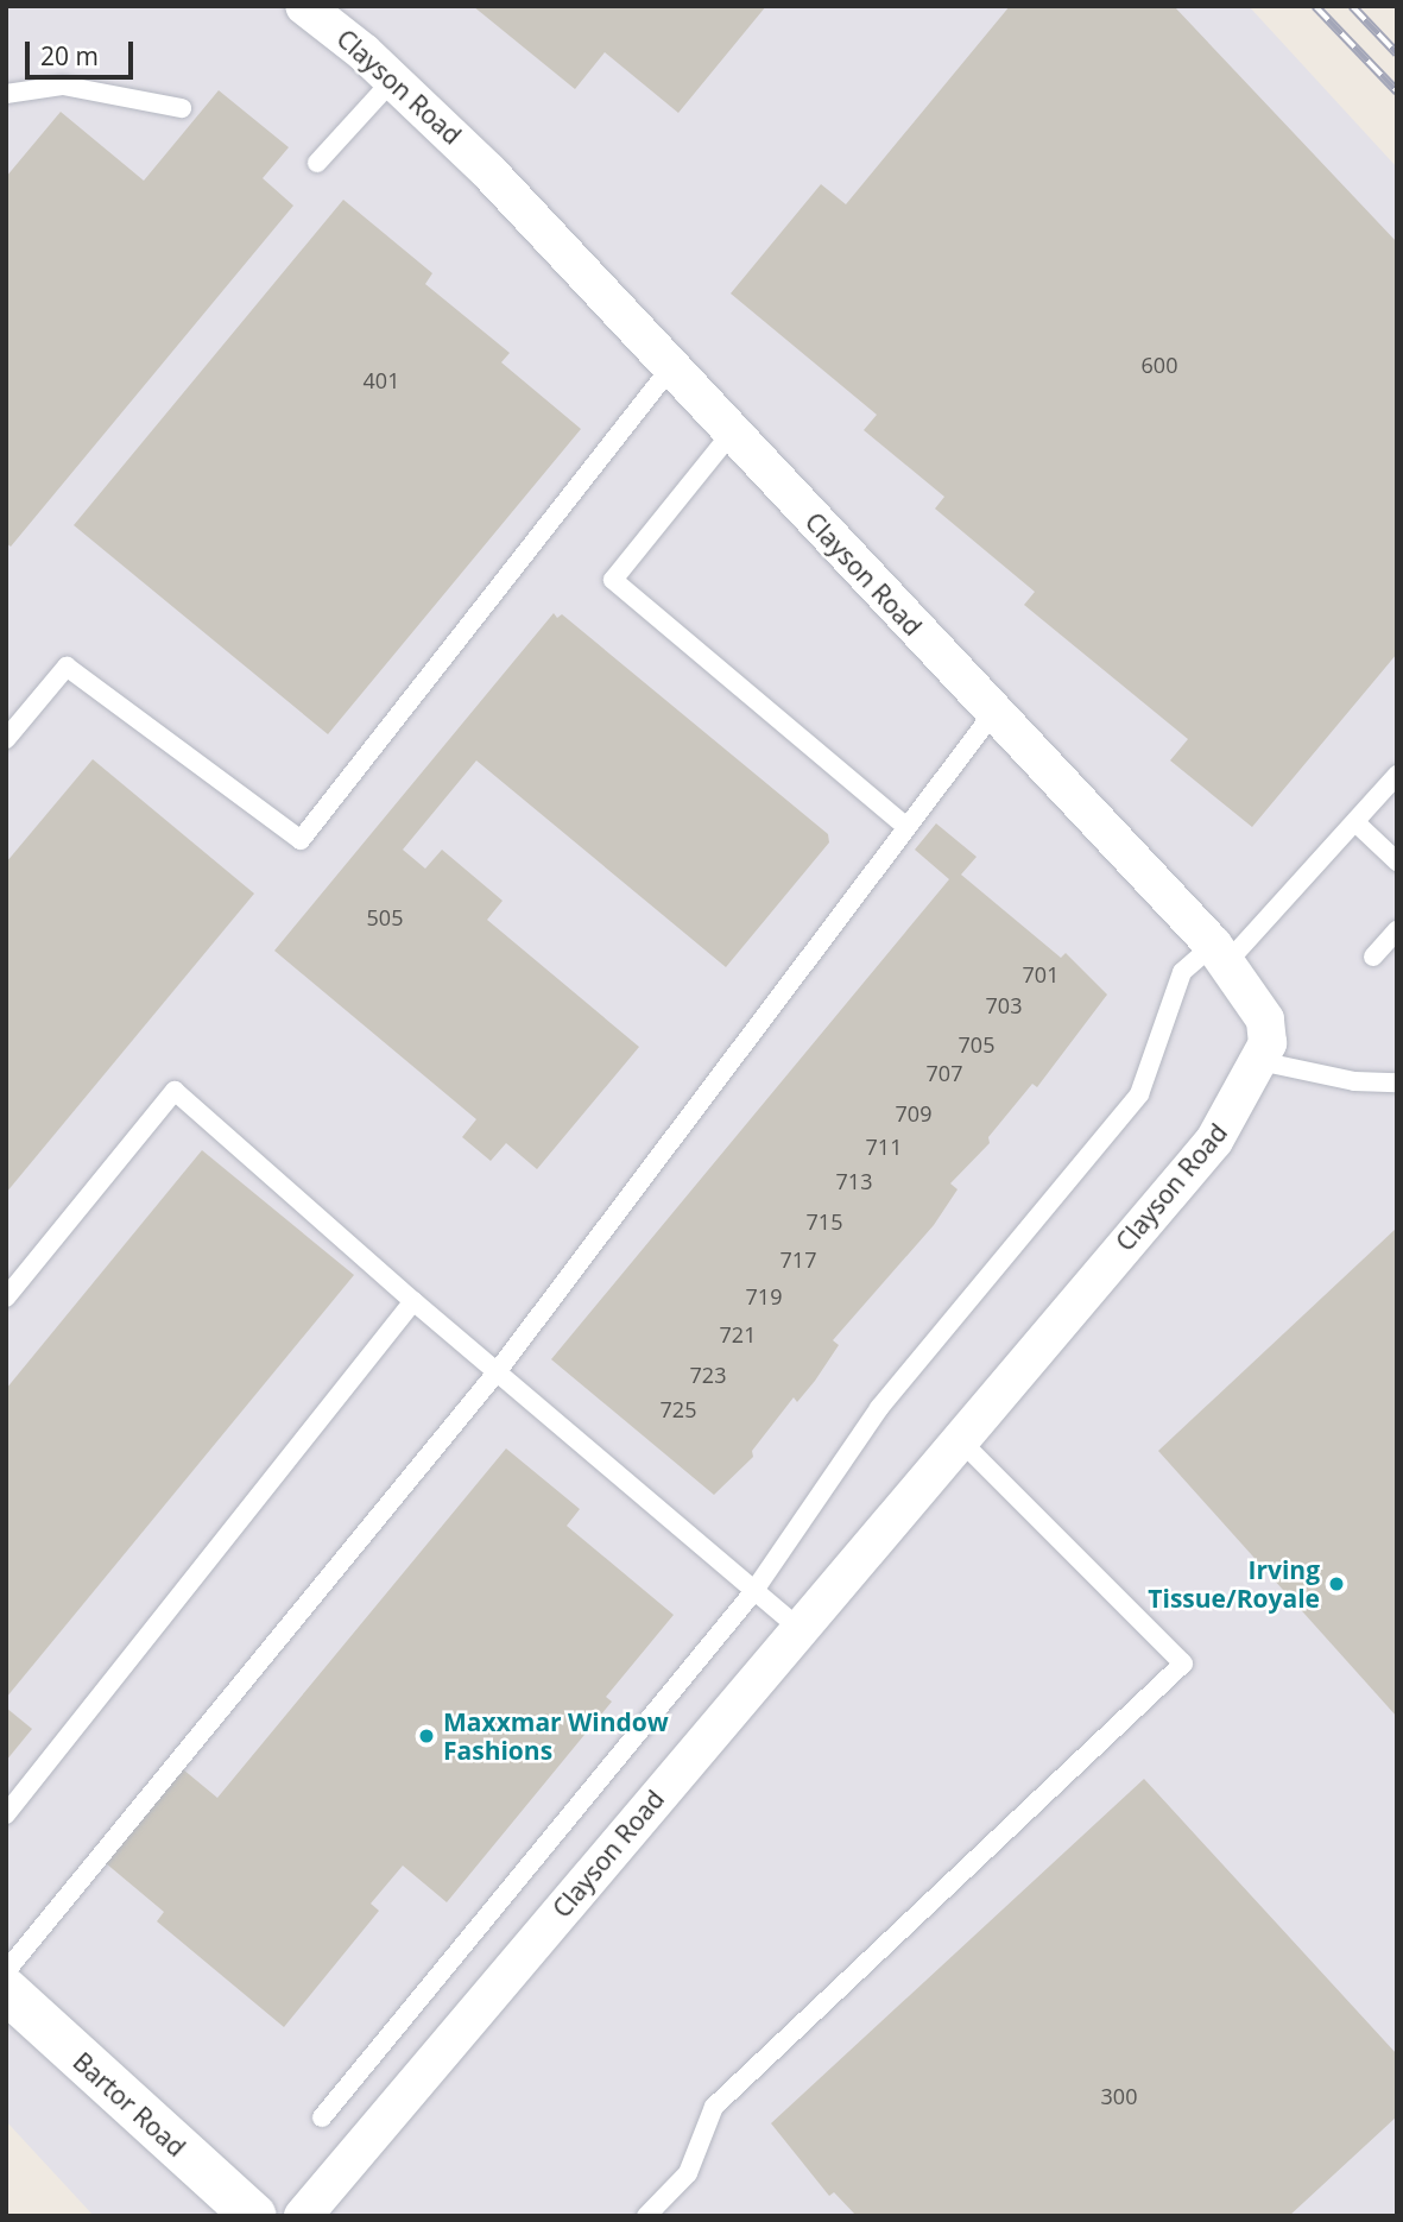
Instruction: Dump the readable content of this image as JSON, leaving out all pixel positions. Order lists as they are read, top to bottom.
{
  "streets": {
    "street": ["Clayson Road", "Bartor Road"]
  },
  "places": ["Irving Tissue/Royale", "Maxxmar Window Fashions"],
  "house_numbers": [
    "600",
    "401",
    "505",
    "701",
    "703",
    "705",
    "707",
    "709",
    "711",
    "713",
    "715",
    "717",
    "719",
    "721",
    "723",
    "725",
    "300"
  ],
  "scale_bar": "20 m"
}
